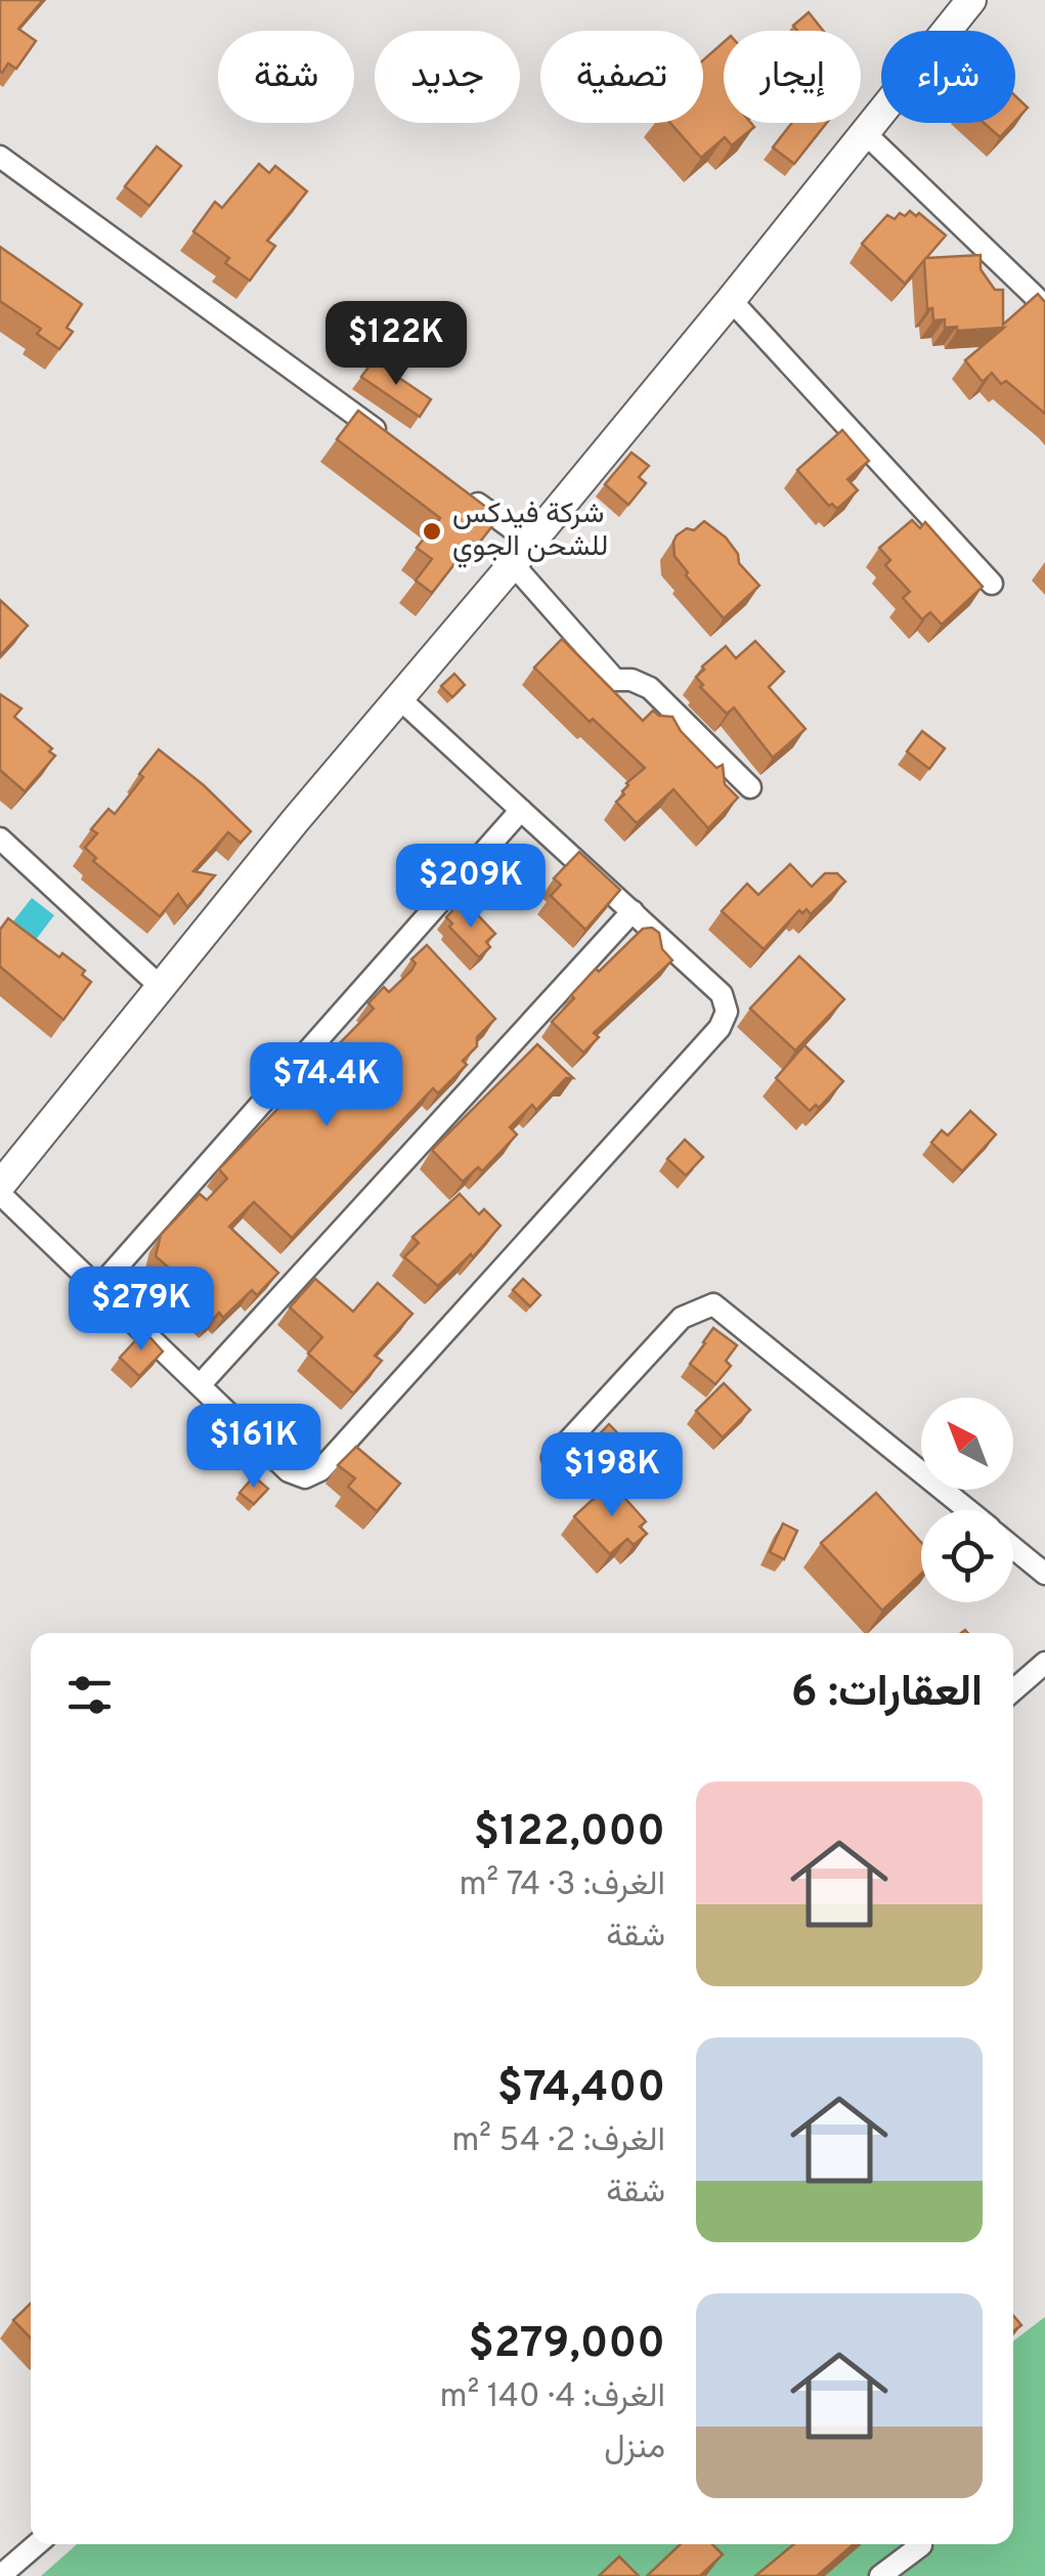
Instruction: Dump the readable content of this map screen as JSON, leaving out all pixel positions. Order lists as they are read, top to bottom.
{
  "places": ["شركة فيدكس للشحن الجوي"],
  "north": "top left",
  "page": {
    "chip": [
      "شراء",
      "إيجار",
      "تصفية",
      "جديد",
      "شقة"
    ],
    "price": [
      "$122K",
      "$209K",
      "$74.4K",
      "$279K",
      "$161K",
      "$198K"
    ],
    "heading": "العقارات: 6",
    "list": [
      {
        "name": "$122,000",
        "note": "الغرف: 3 · 74 m² · شقة"
      },
      {
        "name": "$74,400",
        "note": "الغرف: 2 · 54 m² · شقة"
      },
      {
        "name": "$279,000",
        "note": "الغرف: 4 · 140 m² · منزل"
      }
    ]
  }
}
